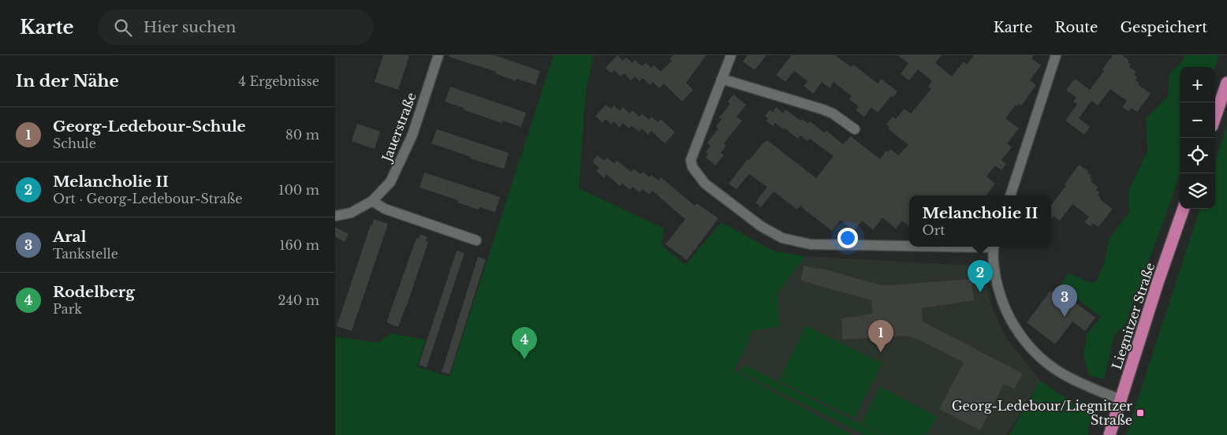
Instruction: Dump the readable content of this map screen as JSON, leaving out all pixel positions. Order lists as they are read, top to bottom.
{
  "streets": {
    "main road": ["Liegnitzer Straße"],
    "street": ["Jauerstraße"]
  },
  "places": {
    "transit": ["Georg-Ledebour/Liegnitzer Straße"]
  },
  "page": {
    "header": "Karte",
    "search": "Hier suchen",
    "nav": ["Karte", "Route", "Gespeichert"],
    "heading": ["In der Nähe", "4 Ergebnisse"],
    "map_buttons": ["+", "−"],
    "list": [
      {
        "mark": "1",
        "name": "Georg-Ledebour-Schule",
        "note": "Schule",
        "value": "80 m"
      },
      {
        "mark": "2",
        "name": "Melancholie II",
        "note": "Ort · Georg-Ledebour-Straße",
        "value": "100 m"
      },
      {
        "mark": "3",
        "name": "Aral",
        "note": "Tankstelle",
        "value": "160 m"
      },
      {
        "mark": "4",
        "name": "Rodelberg",
        "note": "Park",
        "value": "240 m"
      }
    ],
    "popup": ["Melancholie II", "Ort"],
    "pins": [
      "2",
      "3",
      "1",
      "4"
    ]
  }
}
